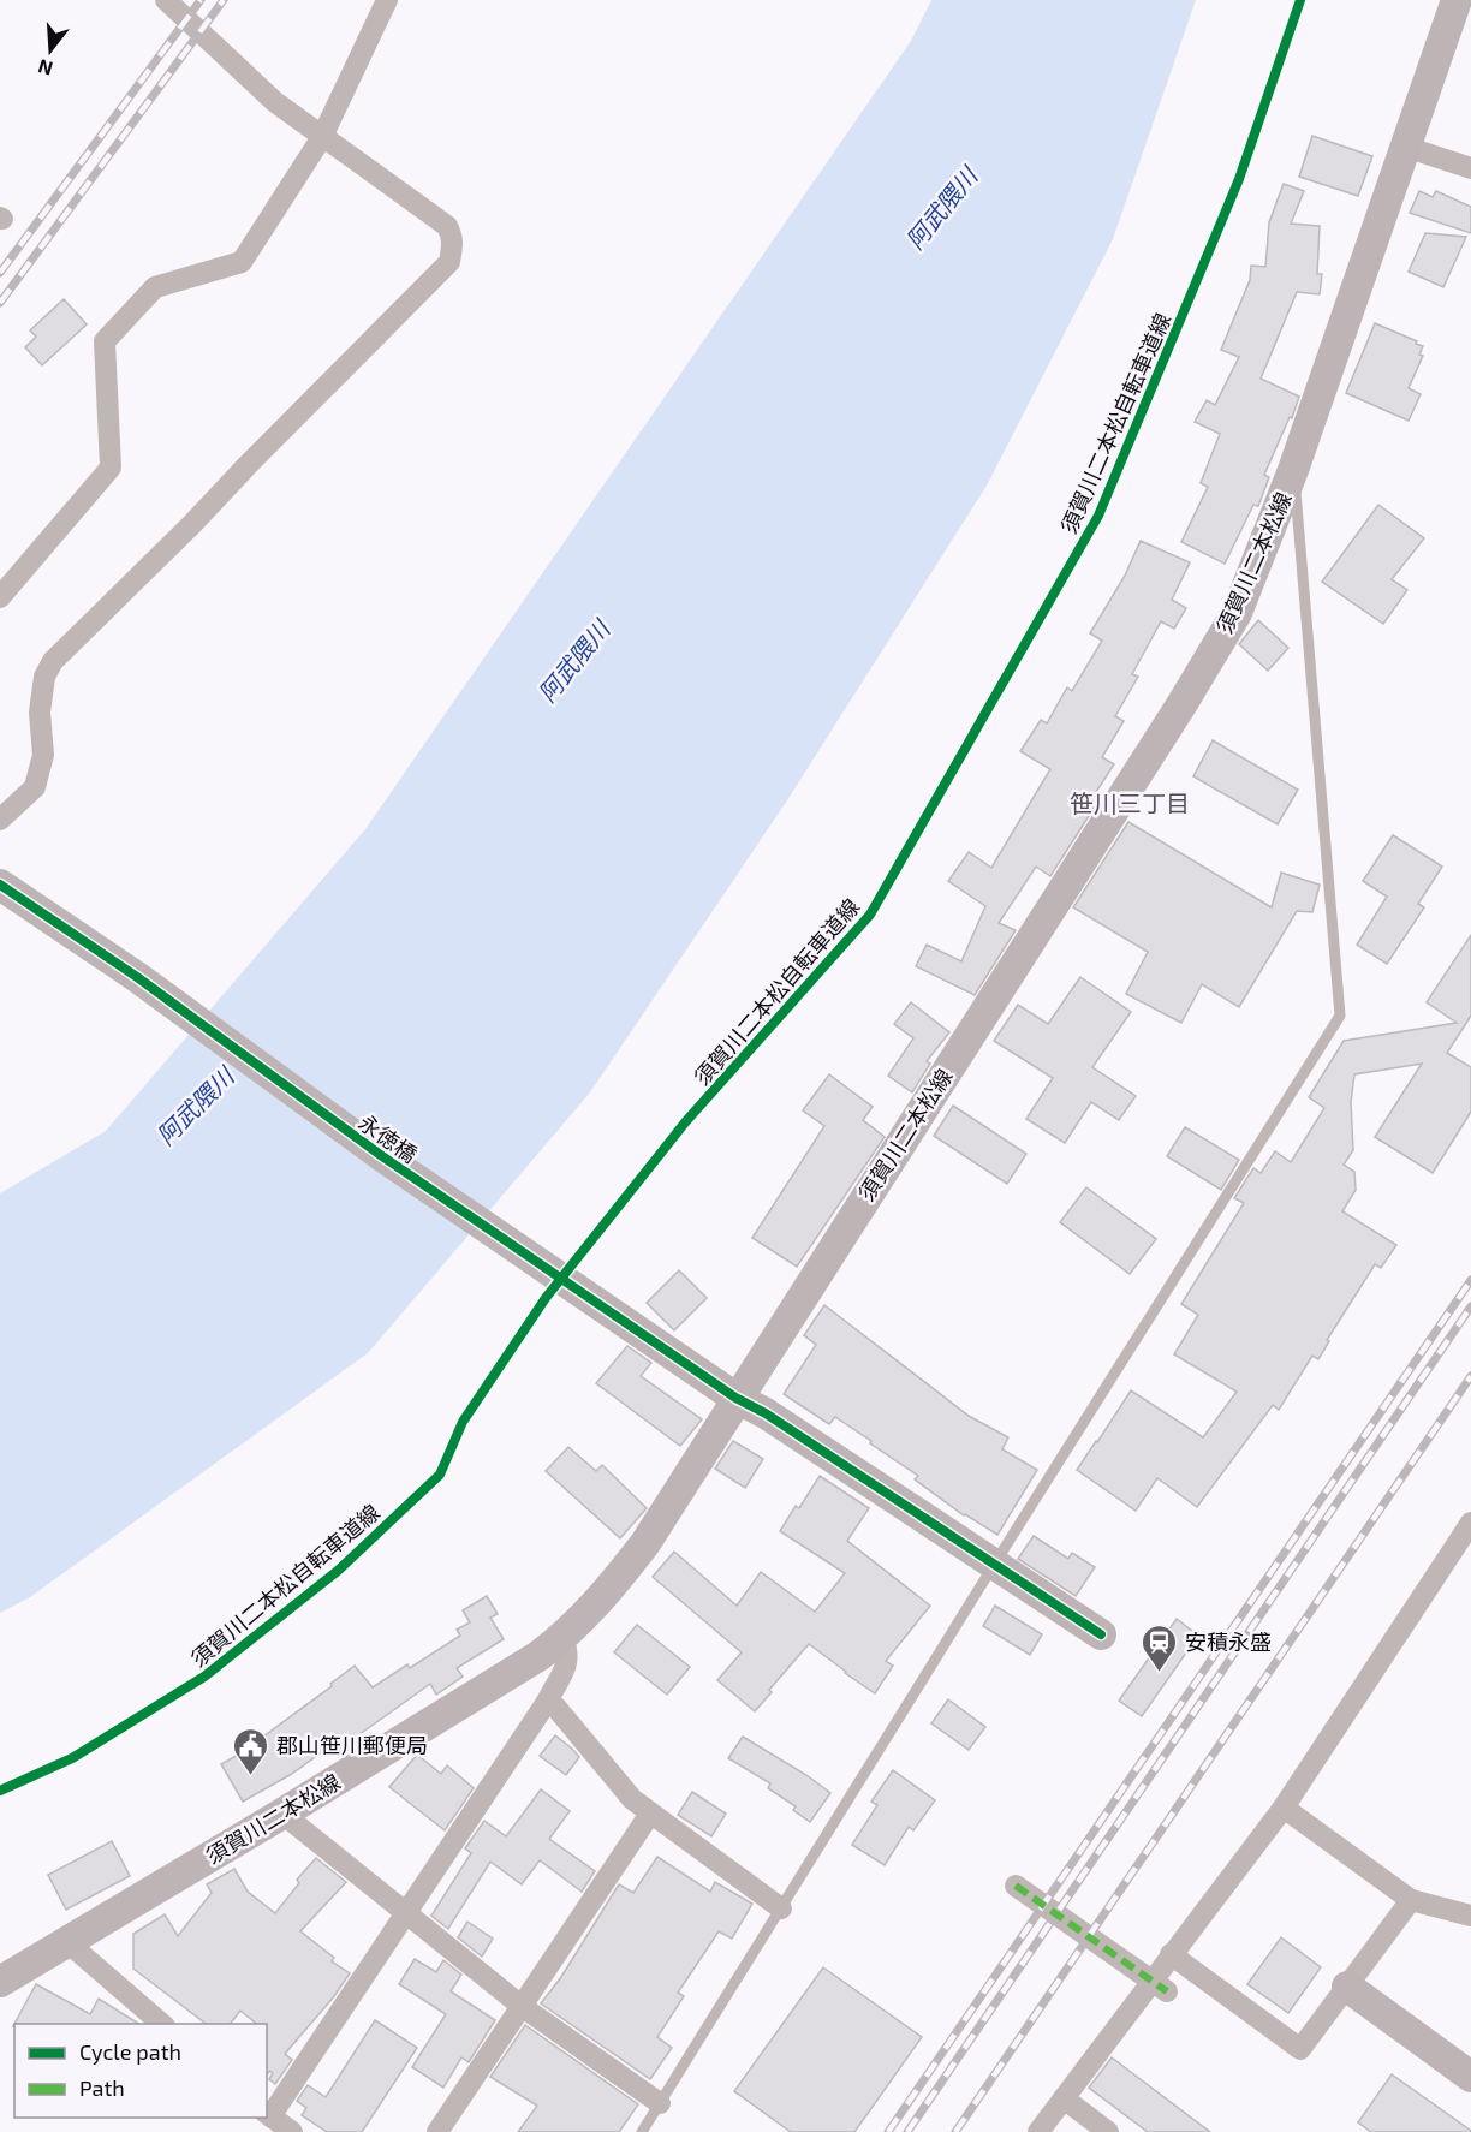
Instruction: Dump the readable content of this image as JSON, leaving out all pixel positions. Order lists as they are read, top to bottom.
{
  "streets": {
    "main road": ["須賀川二本松線", "永徳橋"],
    "cycle path": ["須賀川二本松自転車道線"]
  },
  "crossings": [
    ["須賀川二本松線", "永徳橋"]
  ],
  "districts": ["笹川三丁目"],
  "water": ["阿武隈川"],
  "places": {
    "station": ["安積永盛"],
    "public building": ["郡山笹川郵便局"]
  },
  "legend": ["Cycle path", "Path"],
  "north": "bottom"
}
